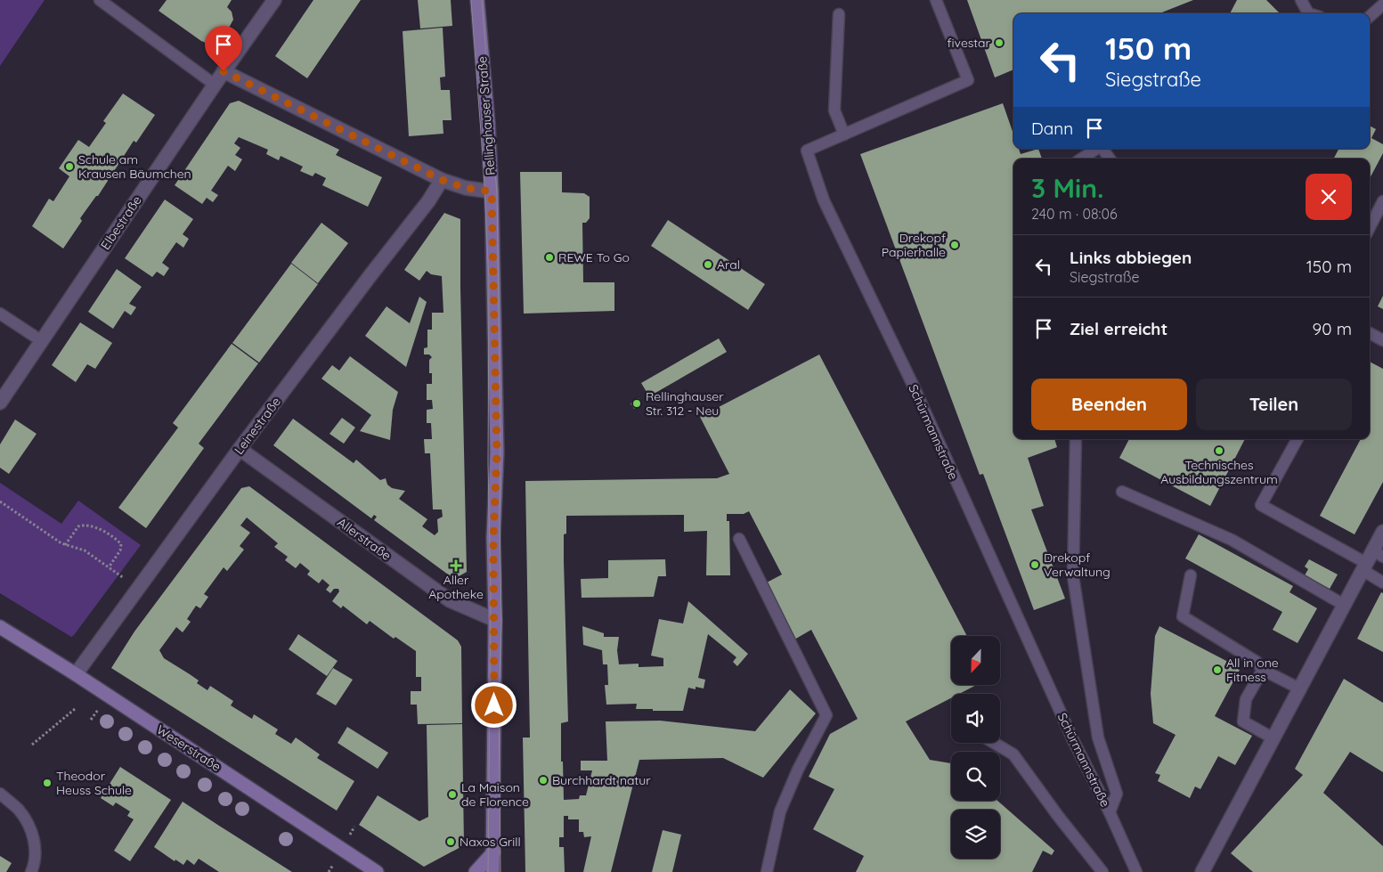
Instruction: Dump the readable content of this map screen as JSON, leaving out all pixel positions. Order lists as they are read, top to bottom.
{
  "streets": {
    "main road": ["Rellinghauser Straße", "Weserstraße"],
    "street": ["Elbestraße", "Leinestraße", "Allerstraße"],
    "lane": ["Schürmannstraße"]
  },
  "crossings": [
    ["Rellinghauser Straße", "Allerstraße"],
    ["Leinestraße", "Allerstraße"],
    ["Leinestraße", "Weserstraße"]
  ],
  "places": {
    "other": [
      "fivestar",
      "Schule am Krausen Bäumchen",
      "Drekopf Papierhalle",
      "REWE To Go",
      "Aral",
      "Rellinghauser Str. 312 - Neu",
      "Technisches Ausbildungszentrum",
      "Drekopf Verwaltung",
      "All in one Fitness",
      "Burchhardt natur",
      "Theodor Heuss Schule",
      "La Maison de Florence",
      "Naxos Grill"
    ],
    "health": ["Aller Apotheke"]
  },
  "north": "bottom",
  "page": {
    "turn": ["150 m", "Siegstraße"],
    "then": "Dann",
    "heading": ["3 Min.", "240 m · 08:06"],
    "list": [
      {
        "name": "Links abbiegen",
        "note": "Siegstraße",
        "value": "150 m"
      },
      {
        "name": "Ziel erreicht",
        "value": "90 m"
      }
    ],
    "buttons": ["Beenden", "Teilen"]
  }
}
